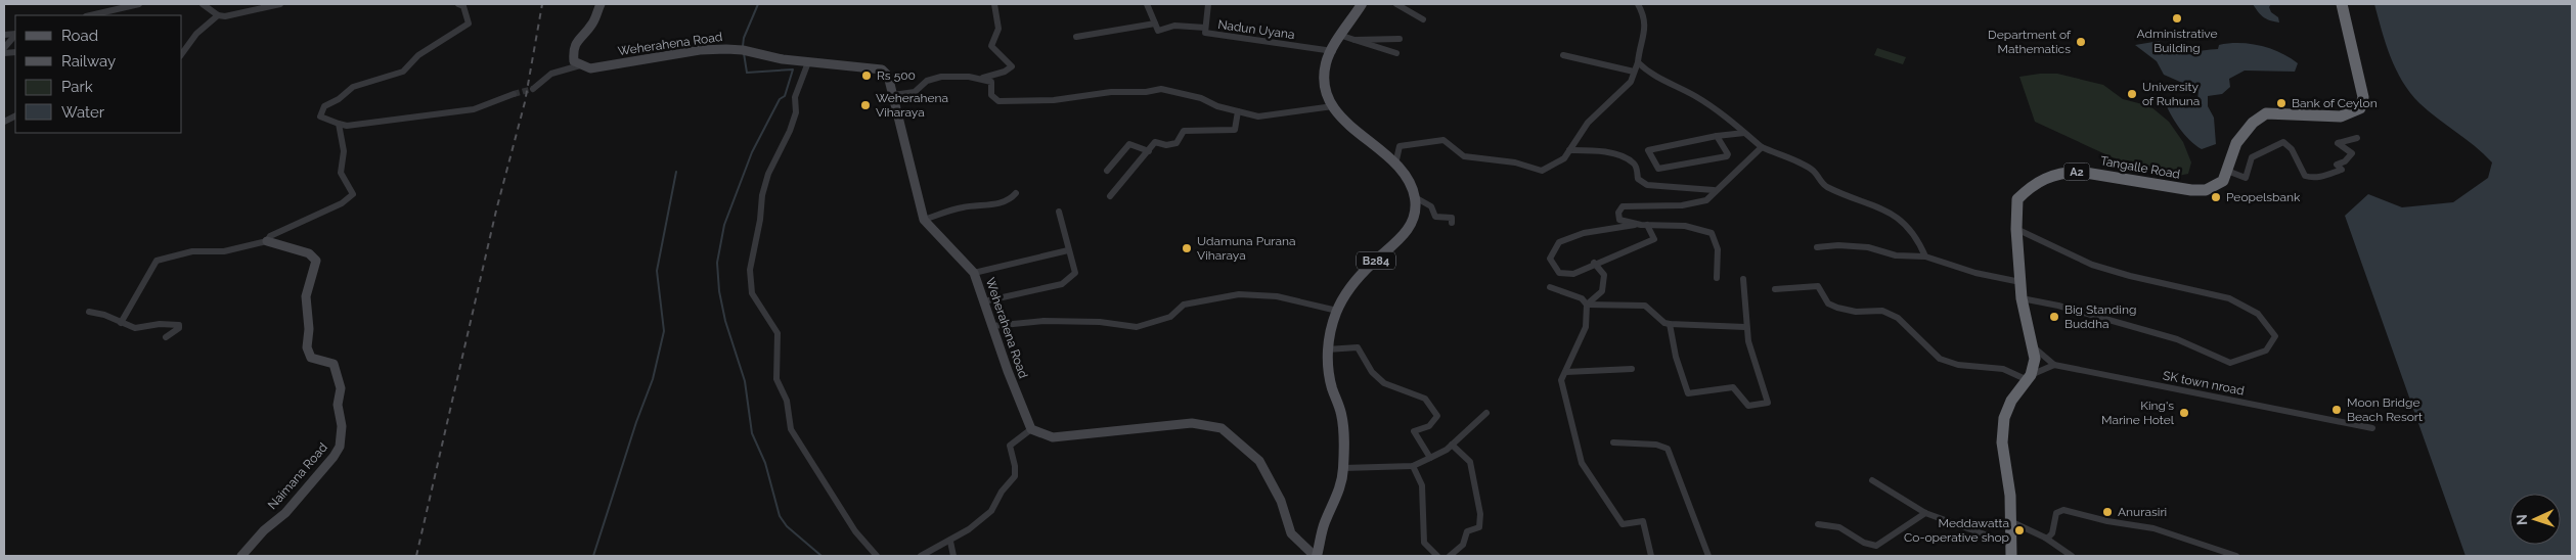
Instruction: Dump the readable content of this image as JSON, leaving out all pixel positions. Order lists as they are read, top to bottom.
{
  "streets": {
    "highway": ["Tangalle Road", "A2"],
    "main road": ["Weherahena Road", "B284", "Naimana Road"],
    "street": ["Nadun Uyana", "SK town nroad"]
  },
  "places": [
    "Administrative Building",
    "Department of Mathematics",
    "Rs 500",
    "University of Ruhuna",
    "Bank of Ceylon",
    "Weherahena Viharaya",
    "Peopelsbank",
    "Udamuna Purana Viharaya",
    "Big Standing Buddha",
    "Moon Bridge Beach Resort",
    "King's Marine Hotel",
    "Anurasiri",
    "Meddawatta Co-operative shop"
  ],
  "legend": [
    "Road",
    "Railway",
    "Park",
    "Water"
  ],
  "north": "left"
}
